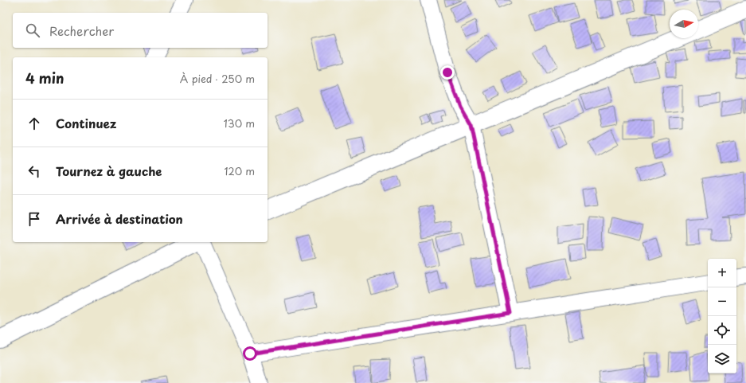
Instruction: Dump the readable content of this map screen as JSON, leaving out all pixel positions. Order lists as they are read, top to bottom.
{
  "north": "right",
  "page": {
    "search": "Rechercher",
    "heading": ["4 min", "À pied · 250 m"],
    "list": [
      ["Continuez", "130 m"],
      ["Tournez à gauche", "120 m"],
      "Arrivée à destination"
    ],
    "map_buttons": ["+", "−"]
  }
}
